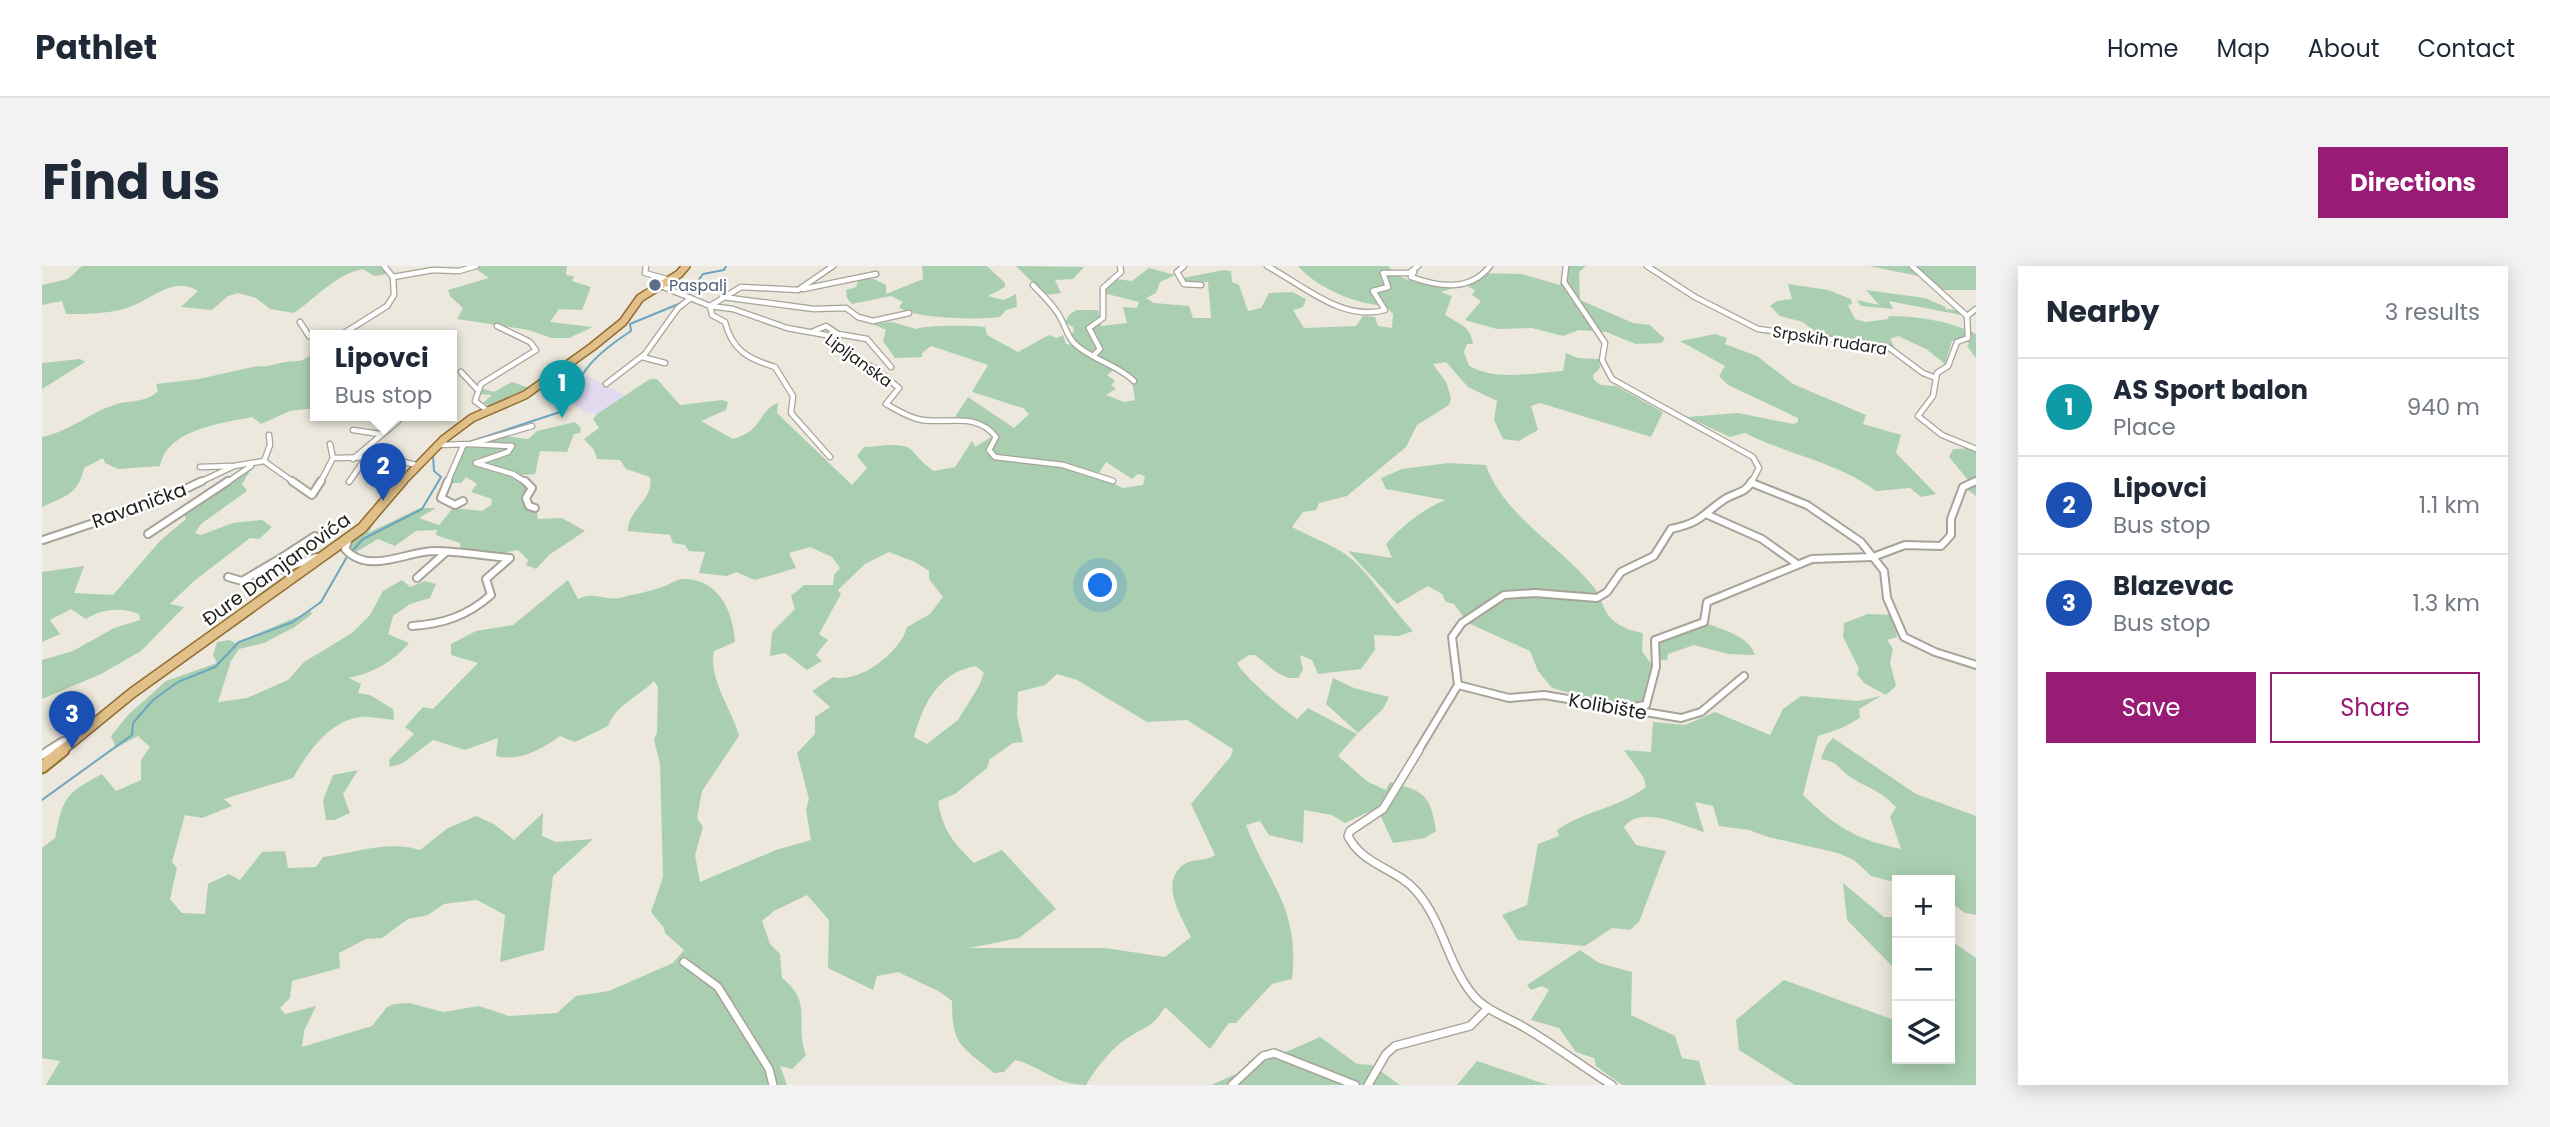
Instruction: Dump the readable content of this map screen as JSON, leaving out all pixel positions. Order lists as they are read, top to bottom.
{
  "streets": {
    "main road": ["Đure Damjanovića"],
    "street": [
      "Srpskih rudara",
      "Lipljanska",
      "Ravanička",
      "Kolibište"
    ]
  },
  "crossings": [
    ["Lipljanska", "Đure Damjanovića"]
  ],
  "places": ["Paspalj"],
  "page": {
    "header": "Pathlet",
    "nav": [
      "Home",
      "Map",
      "About",
      "Contact"
    ],
    "title": "Find us",
    "buttons": [
      "Directions",
      ["Save", "Share"]
    ],
    "heading": ["Nearby", "3 results"],
    "popup": ["Lipovci", "Bus stop"],
    "list": [
      {
        "mark": "1",
        "name": "AS Sport balon",
        "note": "Place",
        "value": "940 m"
      },
      {
        "mark": "2",
        "name": "Lipovci",
        "note": "Bus stop",
        "value": "1.1 km"
      },
      {
        "mark": "3",
        "name": "Blazevac",
        "note": "Bus stop",
        "value": "1.3 km"
      }
    ],
    "pins": ["1", "2", "3"],
    "map_buttons": ["+", "−"]
  }
}
